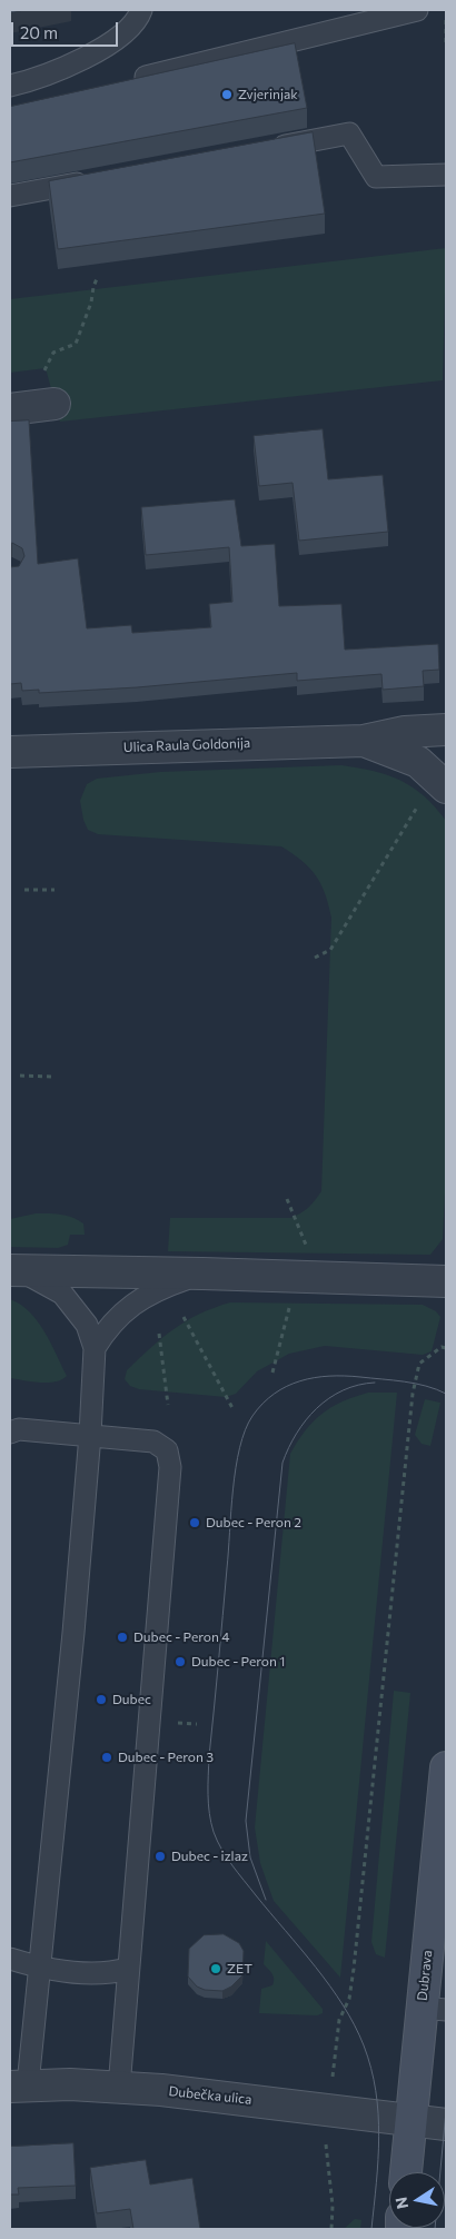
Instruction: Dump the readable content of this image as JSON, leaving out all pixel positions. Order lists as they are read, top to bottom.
{
  "streets": {
    "main road": ["Dubrava"],
    "street": ["Ulica Raula Goldonija", "Dubečka ulica"]
  },
  "crossings": [
    ["Dubrava", "Dubečka ulica"]
  ],
  "places": [
    "Zvjerinjak",
    "Dubec - Peron 2",
    "Dubec - Peron 4",
    "Dubec - Peron 1",
    "Dubec",
    "Dubec - Peron 3",
    "Dubec - izlaz",
    "ZET"
  ],
  "scale_bar": "20 m",
  "north": "left"
}
